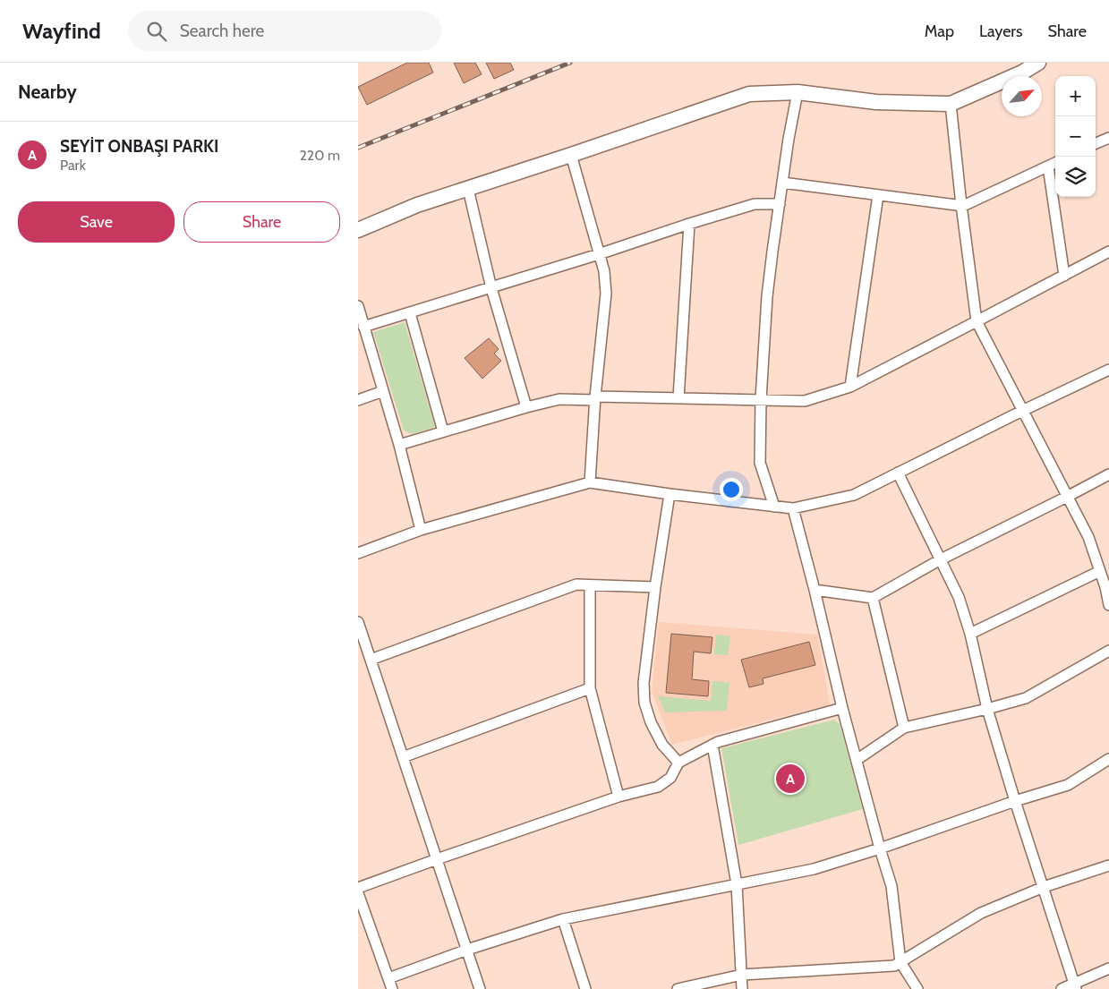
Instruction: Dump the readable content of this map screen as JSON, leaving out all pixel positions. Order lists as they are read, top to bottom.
{
  "north": "top right",
  "page": {
    "header": "Wayfind",
    "search": "Search here",
    "nav": ["Map", "Layers", "Share"],
    "heading": "Nearby",
    "map_buttons": ["+", "−"],
    "list": [
      {
        "mark": "A",
        "name": "SEYİT ONBAŞI PARKI",
        "note": "Park",
        "value": "220 m"
      }
    ],
    "buttons": ["Save", "Share"],
    "pins": "A"
  }
}
